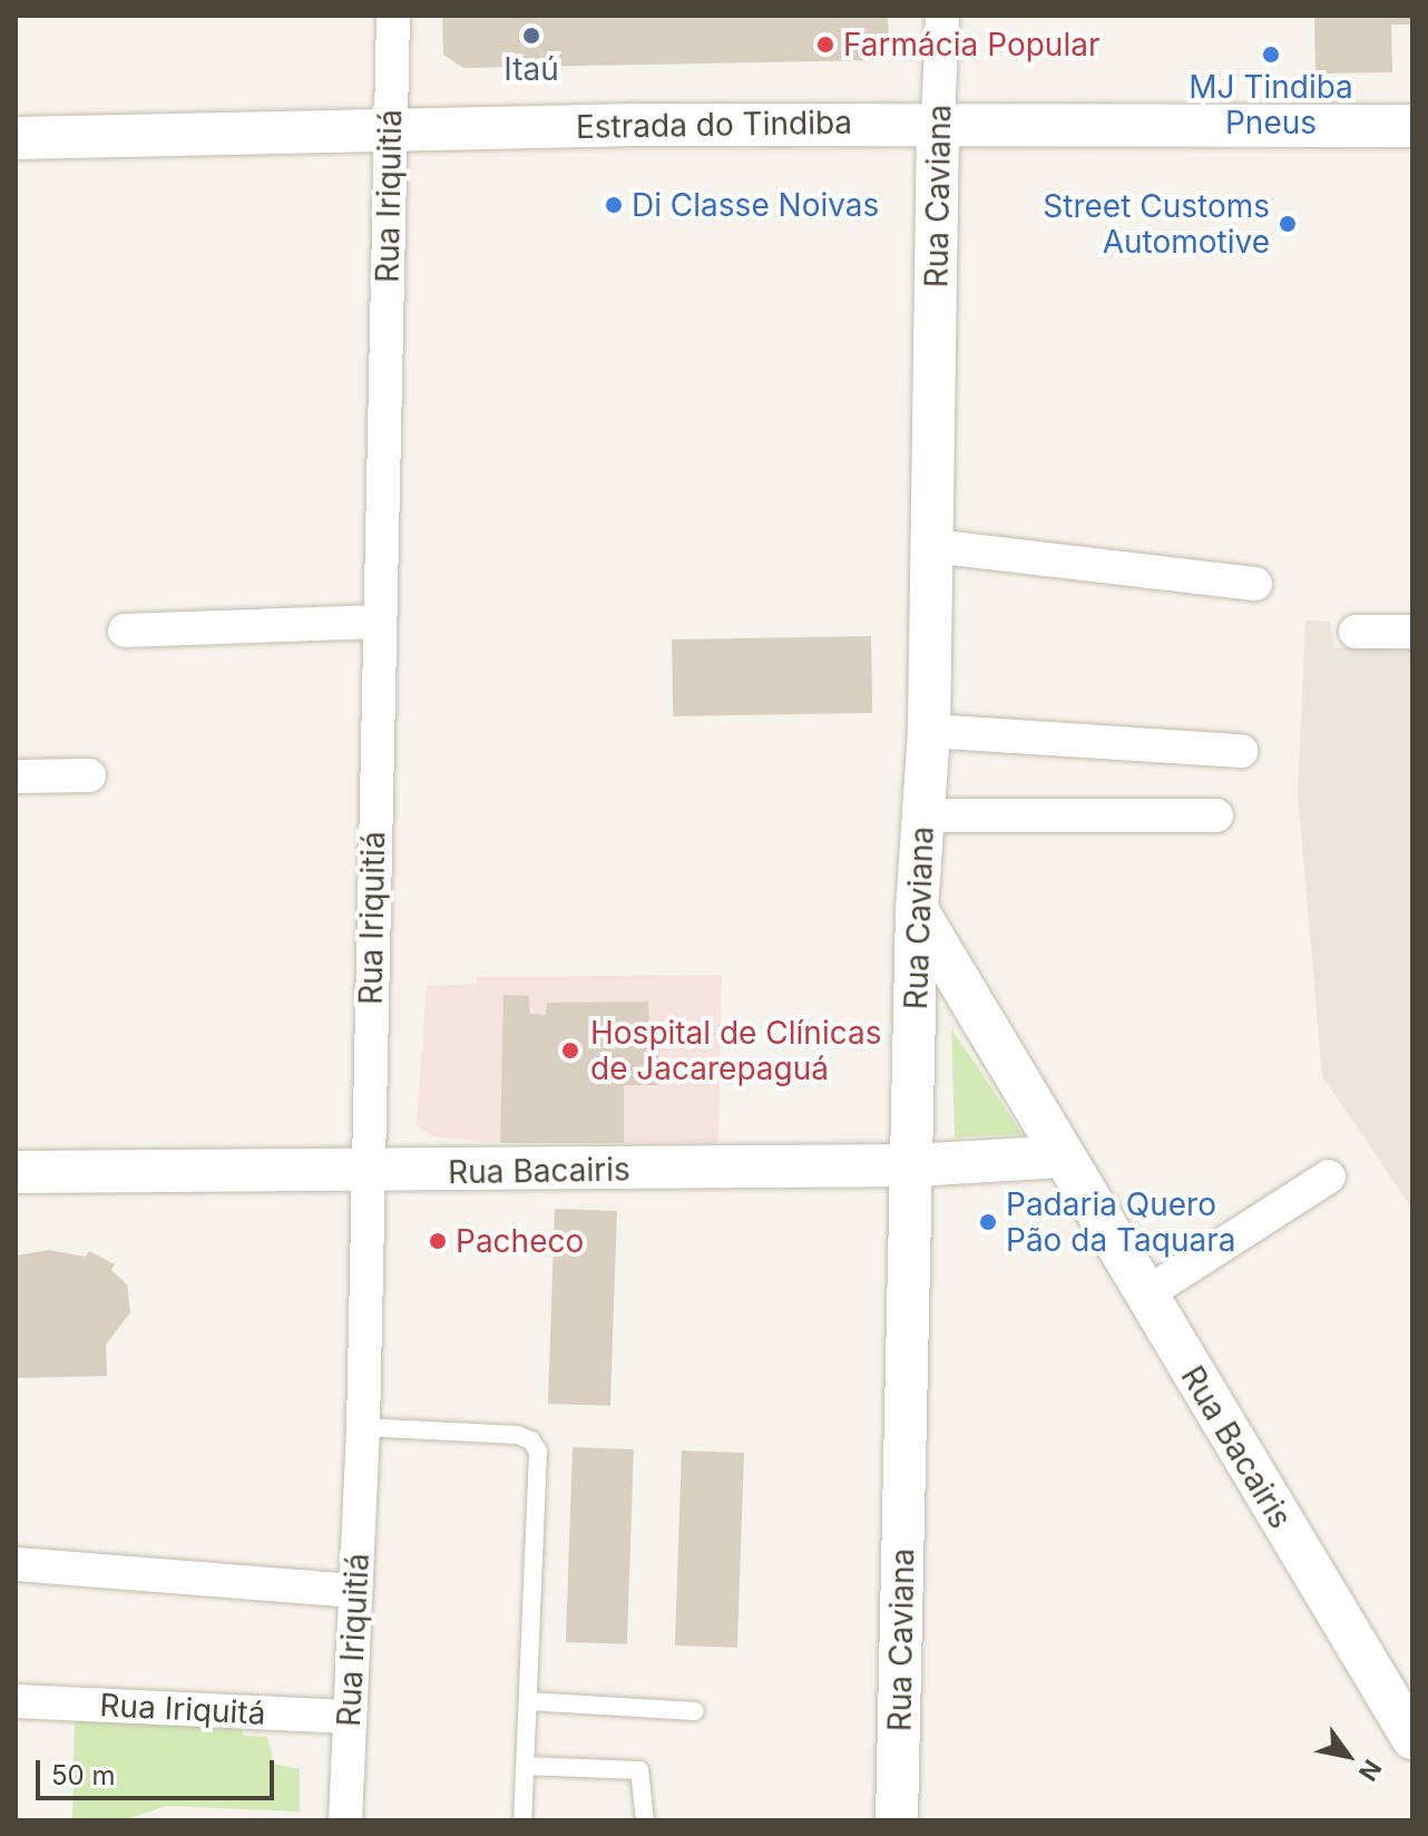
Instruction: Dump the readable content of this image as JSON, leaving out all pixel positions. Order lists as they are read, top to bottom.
{
  "streets": {
    "street": [
      "Estrada do Tindiba",
      "Rua Iriquitiá",
      "Rua Caviana",
      "Rua Bacairis",
      "Rua Iriquitá"
    ]
  },
  "crossings": [
    ["Estrada do Tindiba", "Rua Iriquitiá"],
    ["Estrada do Tindiba", "Rua Caviana"],
    ["Rua Iriquitiá", "Rua Bacairis"],
    ["Rua Iriquitiá", "Rua Iriquitá"],
    ["Rua Caviana", "Rua Bacairis"]
  ],
  "places": [
    "Itaú",
    "Farmácia Popular",
    "MJ Tindiba Pneus",
    "Di Classe Noivas",
    "Street Customs Automotive",
    "Hospital de Clínicas de Jacarepaguá",
    "Padaria Quero Pão da Taquara",
    "Pacheco"
  ],
  "scale_bar": "50 m",
  "north": "bottom right"
}
